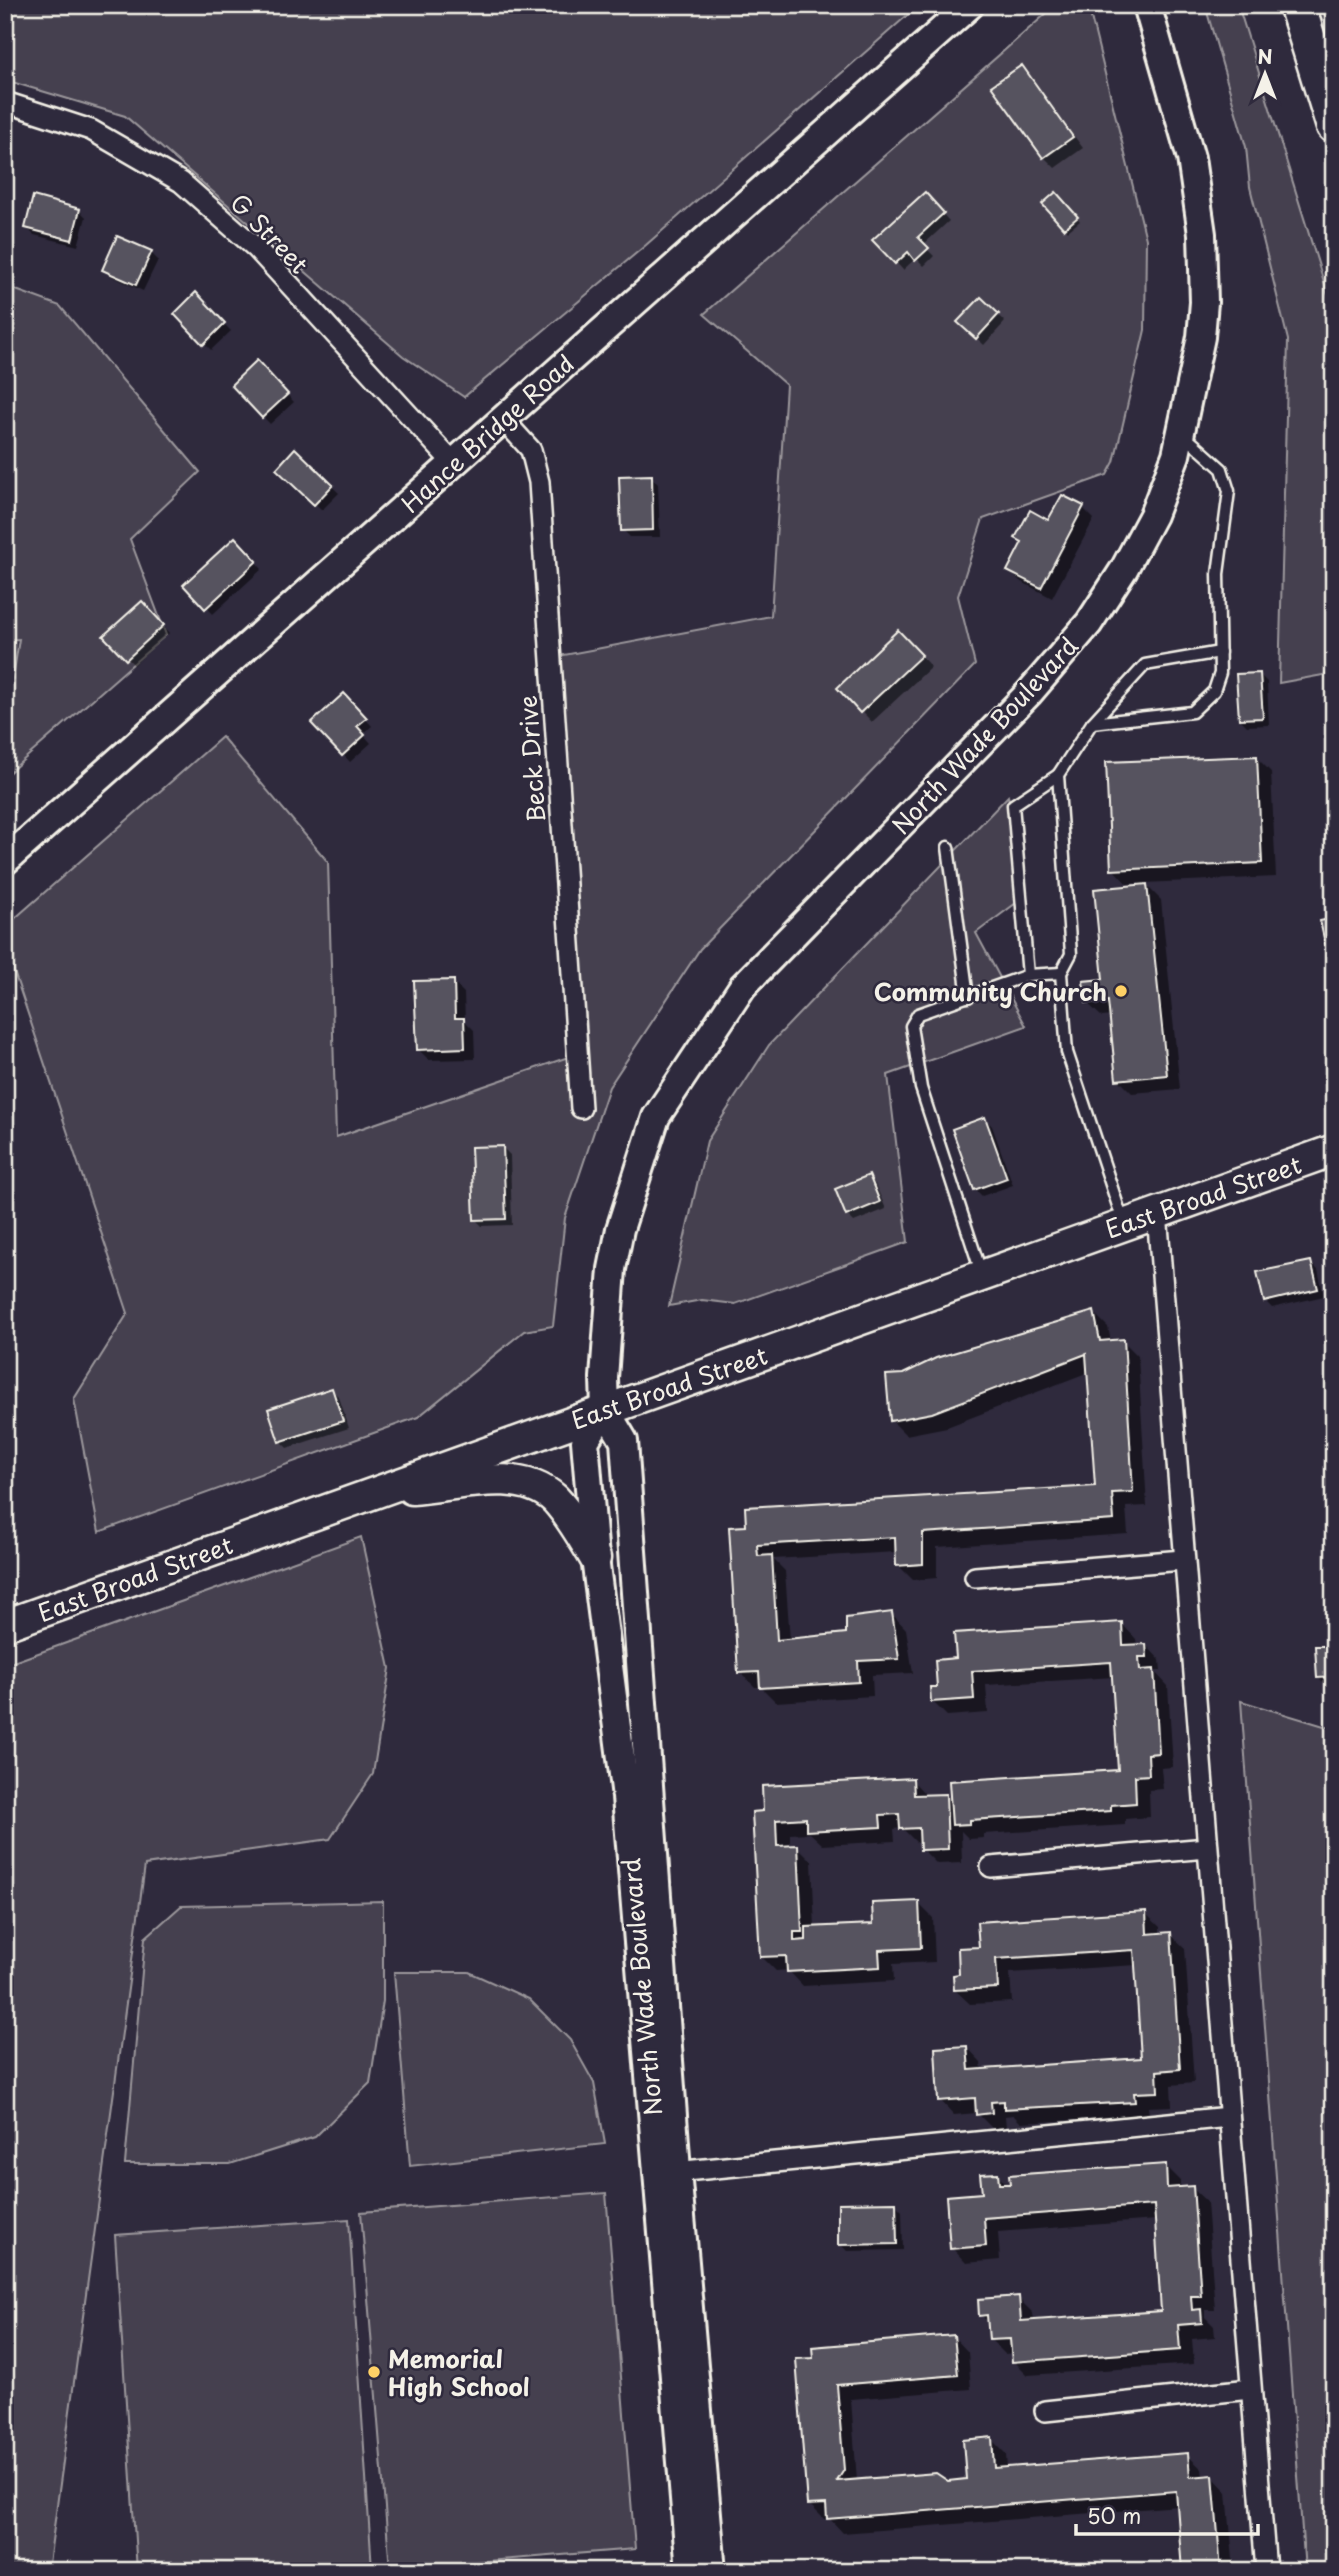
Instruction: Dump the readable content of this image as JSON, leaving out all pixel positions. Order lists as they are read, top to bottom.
{
  "streets": {
    "main road": ["Hance Bridge Road", "North Wade Boulevard", "East Broad Street"],
    "street": ["G Street", "Beck Drive"]
  },
  "crossings": [
    ["G Street", "Hance Bridge Road"],
    ["Hance Bridge Road", "Beck Drive"],
    ["North Wade Boulevard", "East Broad Street"]
  ],
  "places": ["Community Church", "Memorial High School"],
  "scale_bar": "50 m",
  "north": "top"
}
